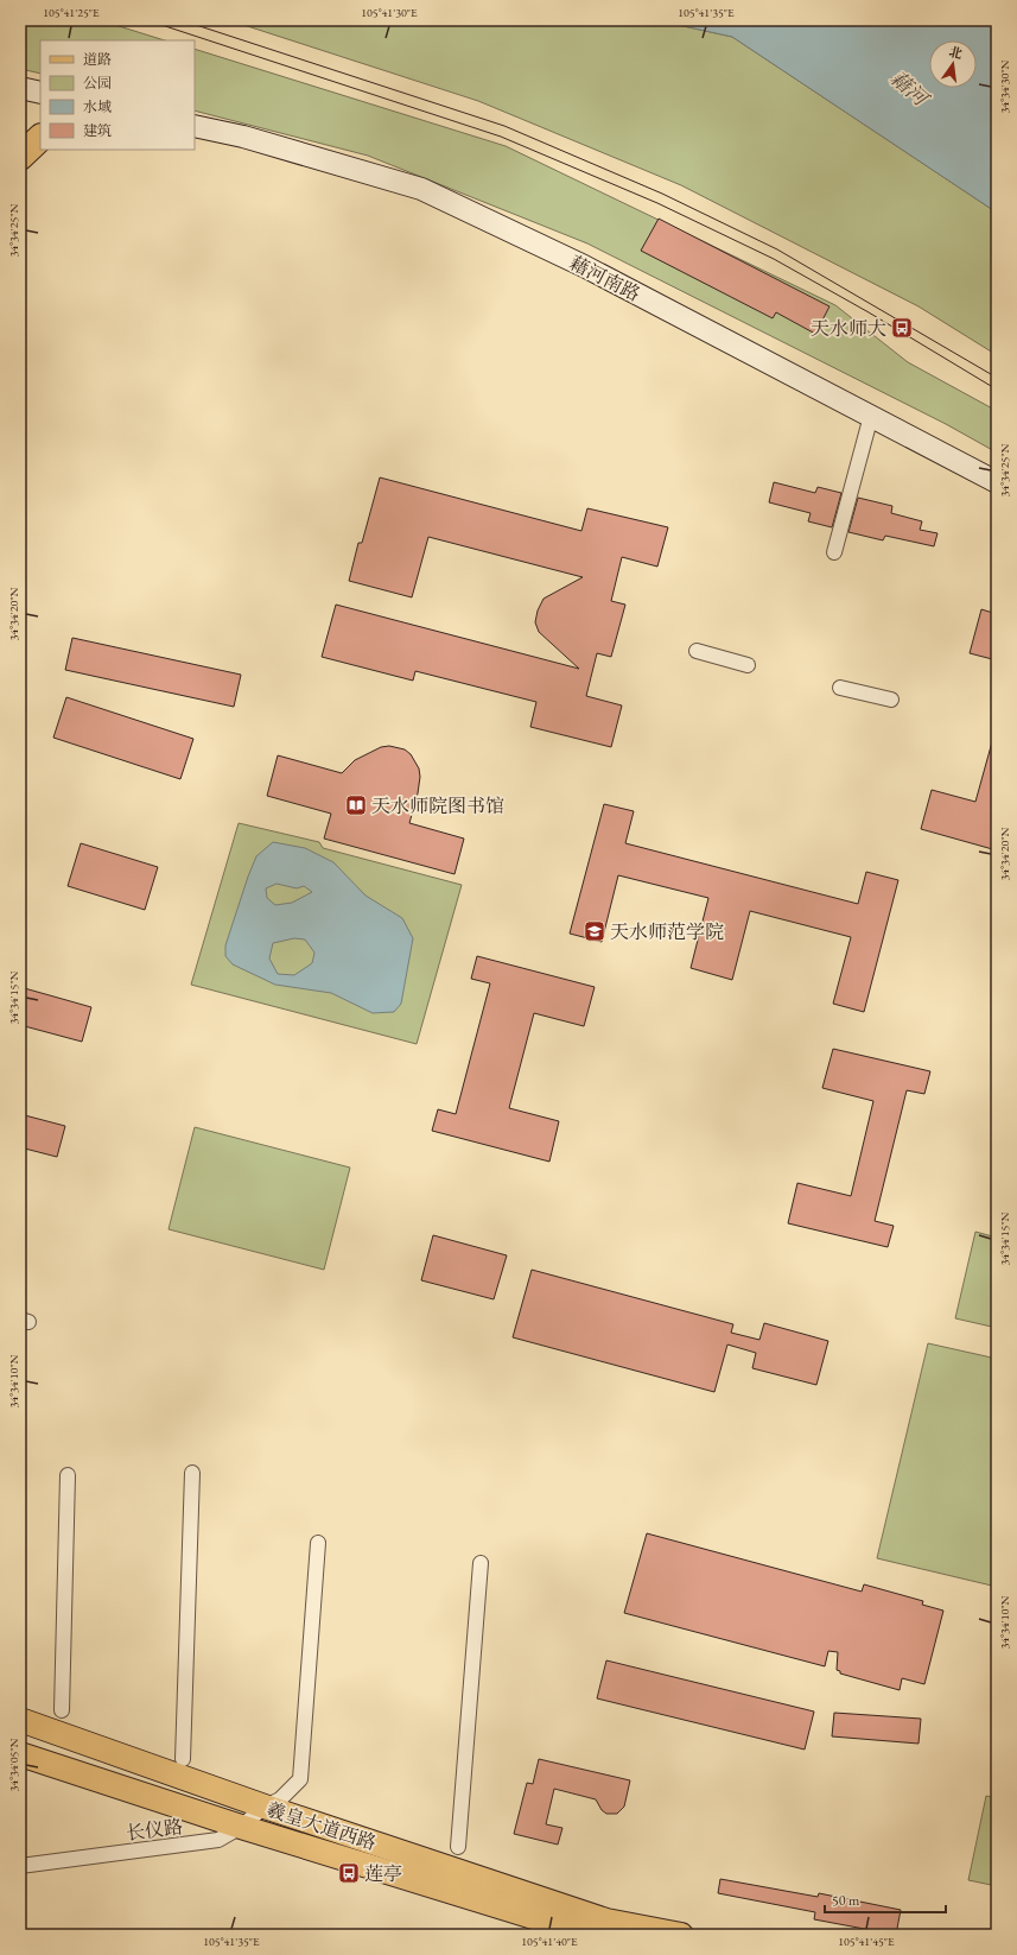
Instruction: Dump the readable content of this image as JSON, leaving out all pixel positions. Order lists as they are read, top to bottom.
{
  "streets": {
    "main road": ["藉河南路", "羲皇大道西路"],
    "street": ["长仪路"]
  },
  "crossings": [
    ["羲皇大道西路", "长仪路"]
  ],
  "water": ["藉河"],
  "places": {
    "bus stop": ["天水师大", "莲亭"],
    "library": ["天水师院图书馆"],
    "school or university": ["天水师范学院"]
  },
  "legend": [
    "道路",
    "公园",
    "水域",
    "建筑"
  ],
  "scale_bar": "50 m",
  "north": "top",
  "coordinates": [
    "105°41'25\"E",
    "105°41'30\"E",
    "105°41'35\"E",
    "34°34'30\"N",
    "34°34'25\"N",
    "34°34'20\"N",
    "34°34'15\"N",
    "34°34'10\"N",
    "34°34'05\"N",
    "105°41'40\"E",
    "105°41'45\"E"
  ]
}
